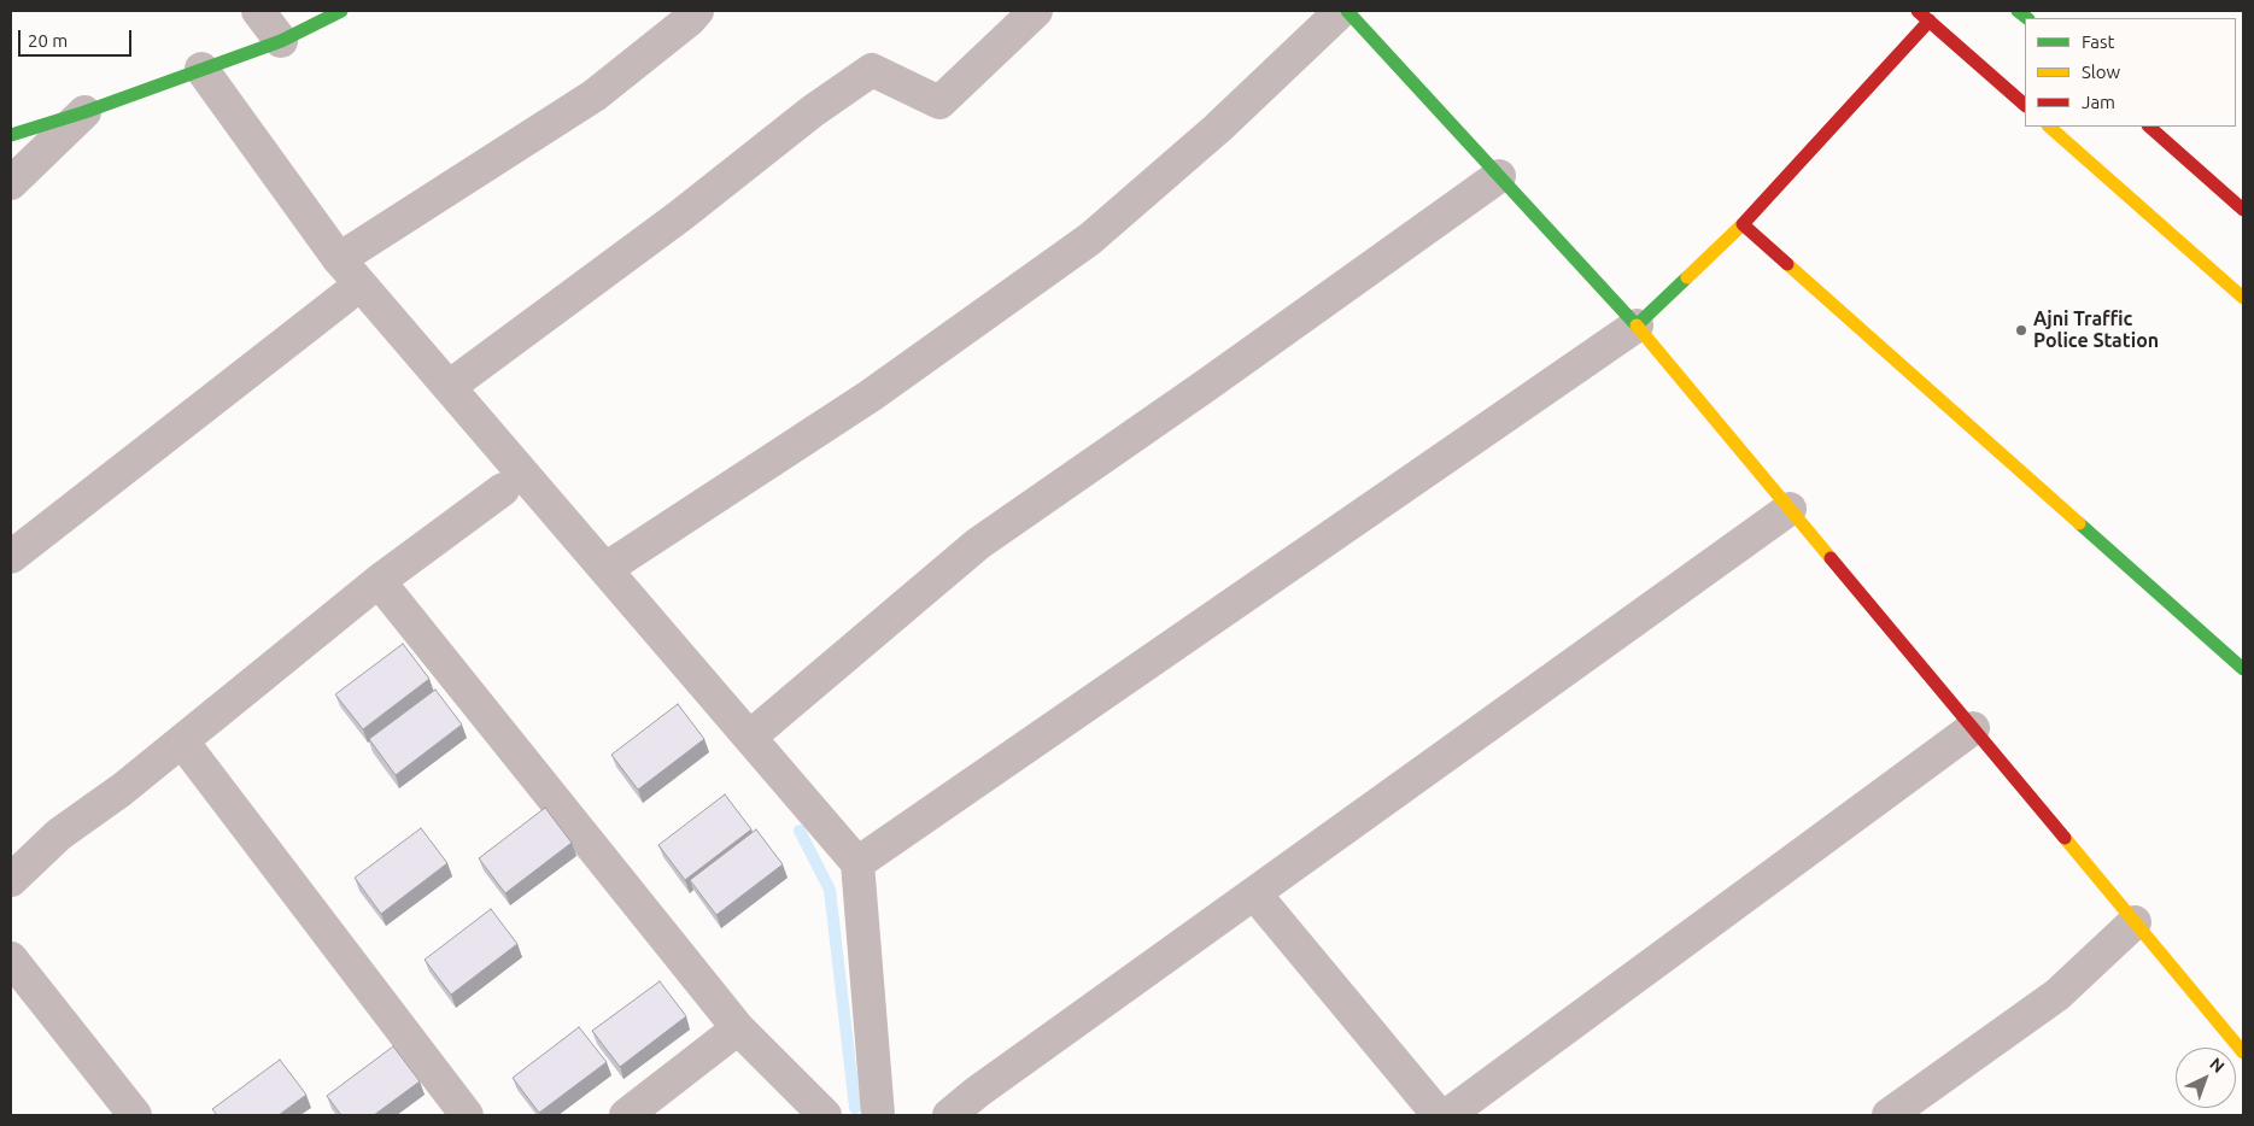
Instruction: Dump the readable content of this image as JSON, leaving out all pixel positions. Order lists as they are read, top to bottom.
{
  "places": ["Ajni Traffic Police Station"],
  "legend": ["Fast", "Slow", "Jam"],
  "scale_bar": "20 m",
  "north": "top right"
}
